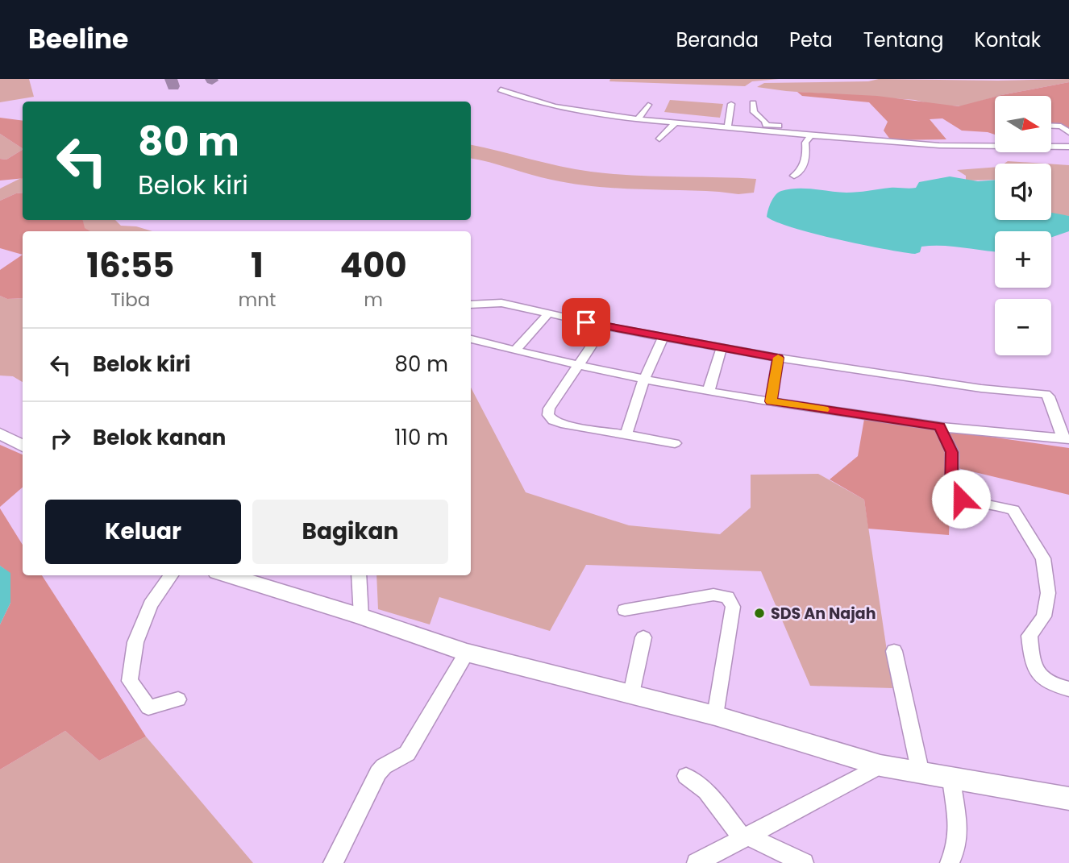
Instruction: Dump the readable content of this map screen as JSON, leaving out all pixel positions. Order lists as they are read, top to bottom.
{
  "places": ["SDS An Najah"],
  "north": "right",
  "page": {
    "header": "Beeline",
    "nav": [
      "Beranda",
      "Peta",
      "Tentang",
      "Kontak"
    ],
    "map_buttons": ["+", "−"],
    "turn": ["80 m", "Belok kiri"],
    "eta": [
      "16:55",
      "Tiba",
      "1",
      "mnt",
      "400",
      "m"
    ],
    "list": [
      {
        "name": "Belok kiri",
        "value": "80 m"
      },
      {
        "name": "Belok kanan",
        "value": "110 m"
      }
    ],
    "buttons": ["Keluar", "Bagikan"]
  }
}
